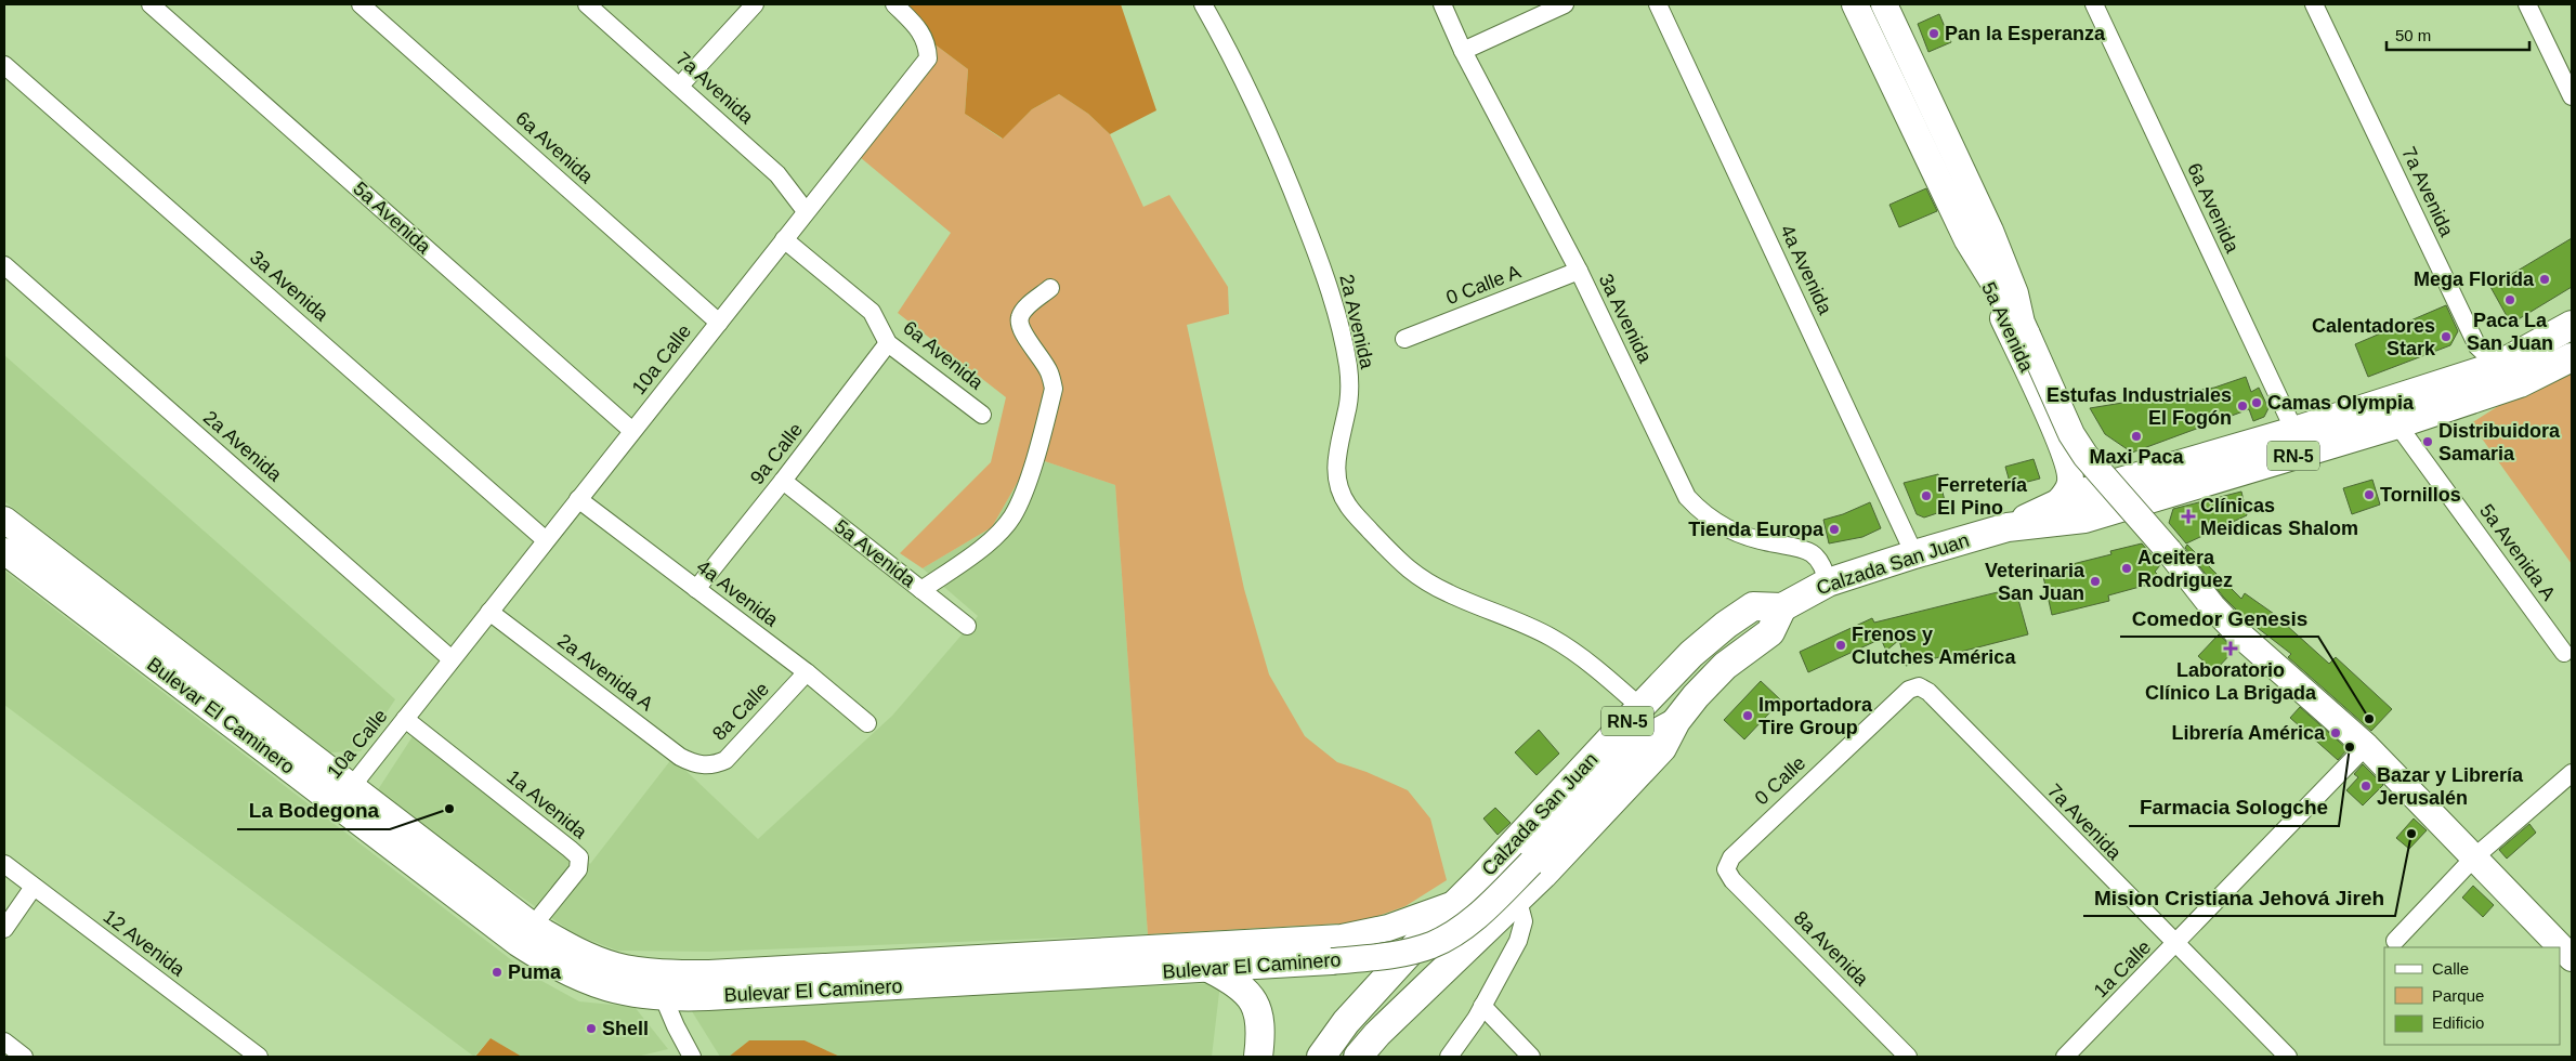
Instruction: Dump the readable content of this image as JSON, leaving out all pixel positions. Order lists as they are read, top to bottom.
{
  "streets": {
    "main road": [
      "5a Avenida",
      "RN-5",
      "Calzada San Juan",
      "Bulevar El Caminero"
    ],
    "street": [
      "7a Avenida",
      "6a Avenida",
      "4a Avenida",
      "0 Calle A",
      "3a Avenida",
      "2a Avenida",
      "10a Calle",
      "9a Calle",
      "5a Avenida A",
      "2a Avenida A",
      "8a Calle",
      "0 Calle",
      "1a Avenida",
      "12 Avenida",
      "8a Avenida",
      "1a Calle"
    ]
  },
  "crossings": [
    ["7a Avenida", "10a Calle"],
    ["7a Avenida", "Calzada San Juan"],
    ["7a Avenida", "0 Calle"],
    ["7a Avenida", "1a Calle"],
    ["6a Avenida", "10a Calle"],
    ["6a Avenida", "9a Calle"],
    ["6a Avenida", "Calzada San Juan"],
    ["5a Avenida", "10a Calle"],
    ["5a Avenida", "9a Calle"],
    ["5a Avenida", "Calzada San Juan"],
    ["5a Avenida", "1a Calle"],
    ["4a Avenida", "10a Calle"],
    ["4a Avenida", "9a Calle"],
    ["4a Avenida", "Calzada San Juan"],
    ["4a Avenida", "8a Calle"],
    ["0 Calle A", "3a Avenida"],
    ["3a Avenida", "10a Calle"],
    ["3a Avenida", "Calzada San Juan"],
    ["2a Avenida", "10a Calle"],
    ["2a Avenida", "Calzada San Juan"],
    ["10a Calle", "2a Avenida A"],
    ["10a Calle", "Bulevar El Caminero"],
    ["10a Calle", "1a Avenida"],
    ["RN-5", "Calzada San Juan"],
    ["RN-5", "Bulevar El Caminero"],
    ["5a Avenida A", "Calzada San Juan"],
    ["Calzada San Juan", "Bulevar El Caminero"],
    ["2a Avenida A", "8a Calle"],
    ["Bulevar El Caminero", "1a Avenida"],
    ["0 Calle", "8a Avenida"]
  ],
  "places": {
    "other": [
      "Pan la Esperanza",
      "Mega Florida",
      "Paca La San Juan",
      "Calentadores Stark",
      "Camas Olympia",
      "Estufas Industriales El Fogón",
      "Maxi Paca",
      "Distribuidora Samaria",
      "Tornillos",
      "Ferretería El Pino",
      "Tienda Europa",
      "Aceitera Rodriguez",
      "Veterinaria San Juan",
      "Frenos y Clutches América",
      "Importadora Tire Group",
      "Comedor Genesis",
      "Librería América",
      "Farmacia Sologche",
      "Bazar y Librería Jerusalén",
      "La Bodegona",
      "Mision Cristiana Jehová Jireh",
      "Puma",
      "Shell"
    ],
    "health": ["Clínicas Meidicas Shalom", "Laboratorio Clínico La Brigada"]
  },
  "legend": ["Calle", "Parque", "Edificio"],
  "scale_bar": "50 m"
}
